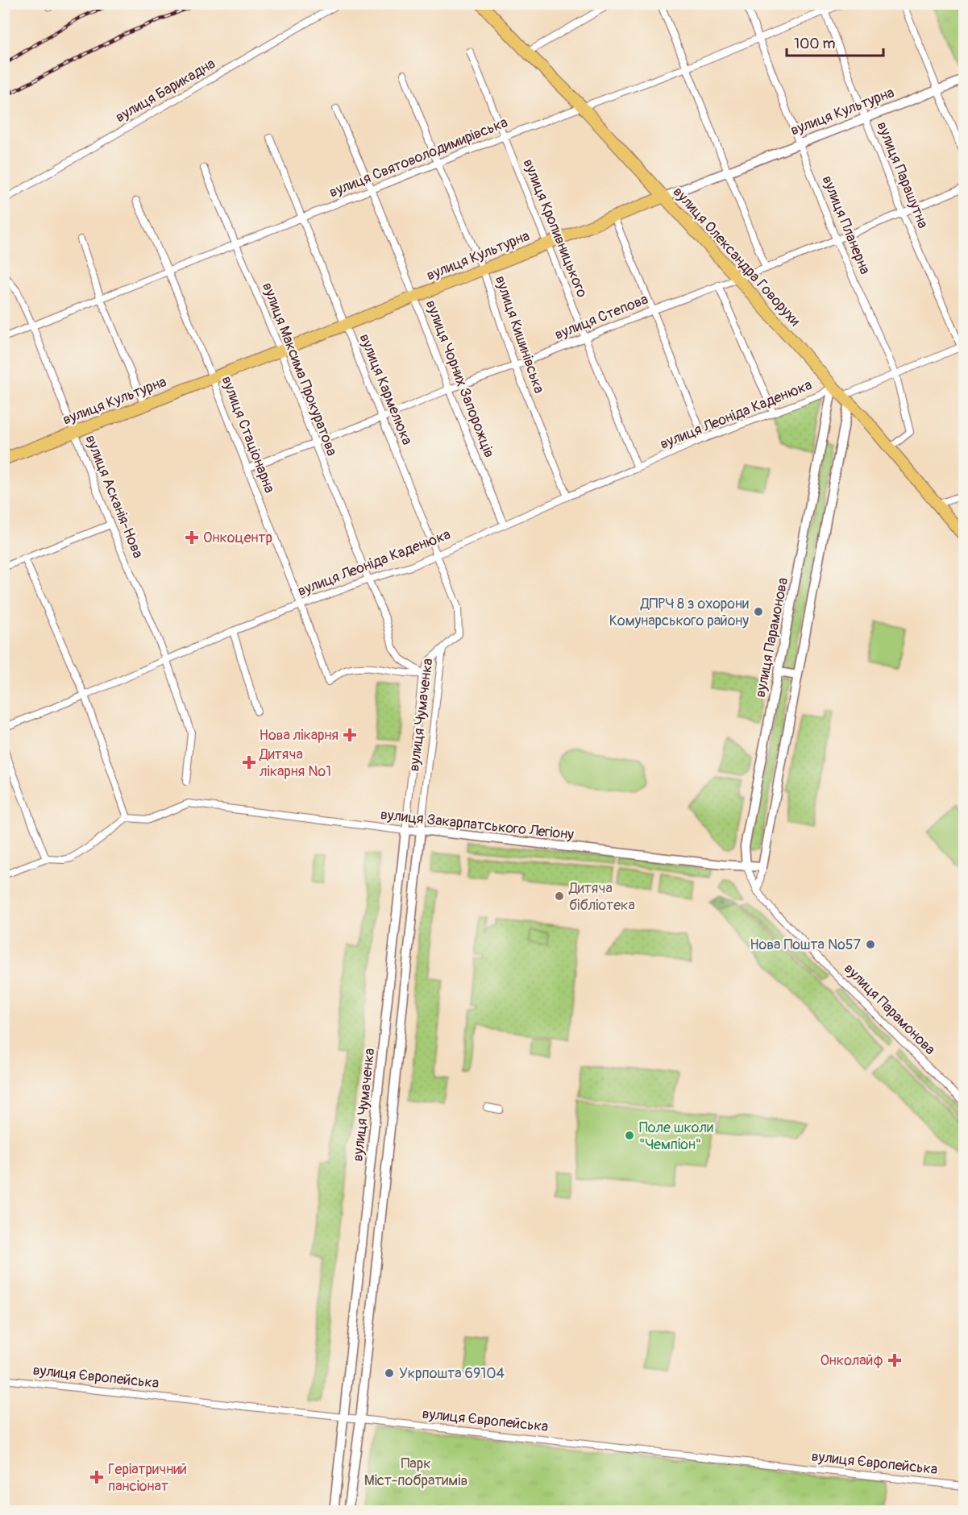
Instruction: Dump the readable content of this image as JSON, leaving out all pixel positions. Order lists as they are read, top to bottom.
{
  "streets": {
    "main road": ["вулиця Культурна", "вулиця Олександра Говорухи"],
    "street": [
      "вулиця Барикадна",
      "вулиця Святоволодимирівська",
      "вулиця Парашутна",
      "вулиця Планерна",
      "вулиця Кропивницького",
      "вулиця Степова",
      "вулиця Кишинівська",
      "вулиця Максима Прокуратова",
      "вулиця Чорних Запорожців",
      "вулиця Кармелюка",
      "вулиця Леоніда Каденюка",
      "вулиця Стаціонарна",
      "вулиця Асканія-Нова",
      "вулиця Парамонова",
      "вулиця Чумаченка",
      "вулиця Закарпатського Легіону",
      "вулиця Європейська"
    ]
  },
  "crossings": [
    ["вулиця Культурна", "вулиця Парашутна"],
    ["вулиця Культурна", "вулиця Планерна"],
    ["вулиця Культурна", "вулиця Кропивницького"],
    ["вулиця Культурна", "вулиця Олександра Говорухи"],
    ["вулиця Культурна", "вулиця Кишинівська"],
    ["вулиця Культурна", "вулиця Максима Прокуратова"],
    ["вулиця Культурна", "вулиця Чорних Запорожців"],
    ["вулиця Культурна", "вулиця Кармелюка"],
    ["вулиця Культурна", "вулиця Стаціонарна"],
    ["вулиця Культурна", "вулиця Асканія-Нова"],
    ["вулиця Святоволодимирівська", "вулиця Парашутна"],
    ["вулиця Святоволодимирівська", "вулиця Планерна"],
    ["вулиця Святоволодимирівська", "вулиця Кропивницького"],
    ["вулиця Святоволодимирівська", "вулиця Олександра Говорухи"],
    ["вулиця Святоволодимирівська", "вулиця Кишинівська"],
    ["вулиця Святоволодимирівська", "вулиця Максима Прокуратова"],
    ["вулиця Святоволодимирівська", "вулиця Чорних Запорожців"],
    ["вулиця Святоволодимирівська", "вулиця Кармелюка"],
    ["вулиця Святоволодимирівська", "вулиця Стаціонарна"],
    ["вулиця Святоволодимирівська", "вулиця Асканія-Нова"],
    ["вулиця Парашутна", "вулиця Степова"],
    ["вулиця Планерна", "вулиця Олександра Говорухи"],
    ["вулиця Планерна", "вулиця Степова"],
    ["вулиця Кропивницького", "вулиця Степова"],
    ["вулиця Кропивницького", "вулиця Леоніда Каденюка"],
    ["вулиця Олександра Говорухи", "вулиця Степова"],
    ["вулиця Олександра Говорухи", "вулиця Леоніда Каденюка"],
    ["вулиця Олександра Говорухи", "вулиця Парамонова"],
    ["вулиця Степова", "вулиця Кишинівська"],
    ["вулиця Степова", "вулиця Максима Прокуратова"],
    ["вулиця Степова", "вулиця Чорних Запорожців"],
    ["вулиця Степова", "вулиця Кармелюка"],
    ["вулиця Степова", "вулиця Стаціонарна"],
    ["вулиця Кишинівська", "вулиця Леоніда Каденюка"],
    ["вулиця Максима Прокуратова", "вулиця Леоніда Каденюка"],
    ["вулиця Максима Прокуратова", "вулиця Стаціонарна"],
    ["вулиця Максима Прокуратова", "вулиця Чумаченка"],
    ["вулиця Чорних Запорожців", "вулиця Леоніда Каденюка"],
    ["вулиця Кармелюка", "вулиця Леоніда Каденюка"],
    ["вулиця Кармелюка", "вулиця Чумаченка"],
    ["вулиця Леоніда Каденюка", "вулиця Стаціонарна"],
    ["вулиця Леоніда Каденюка", "вулиця Асканія-Нова"],
    ["вулиця Леоніда Каденюка", "вулиця Парамонова"],
    ["вулиця Стаціонарна", "вулиця Чумаченка"],
    ["вулиця Парамонова", "вулиця Закарпатського Легіону"],
    ["вулиця Чумаченка", "вулиця Закарпатського Легіону"],
    ["вулиця Чумаченка", "вулиця Європейська"]
  ],
  "parks": ["Парк Міст-побратимів"],
  "places": {
    "health": [
      "Онкоцентр",
      "Нова лікарня",
      "Дитяча лікарня №1",
      "Онколайф",
      "Геріатричний пансіонат"
    ],
    "other": [
      "ДПРЧ 8 з охорони Комунарського району",
      "Дитяча бібліотека",
      "Нова Пошта №57",
      "Поле школи \"Чемпіон\"",
      "Укрпошта 69104"
    ]
  },
  "scale_bar": "100 m"
}
